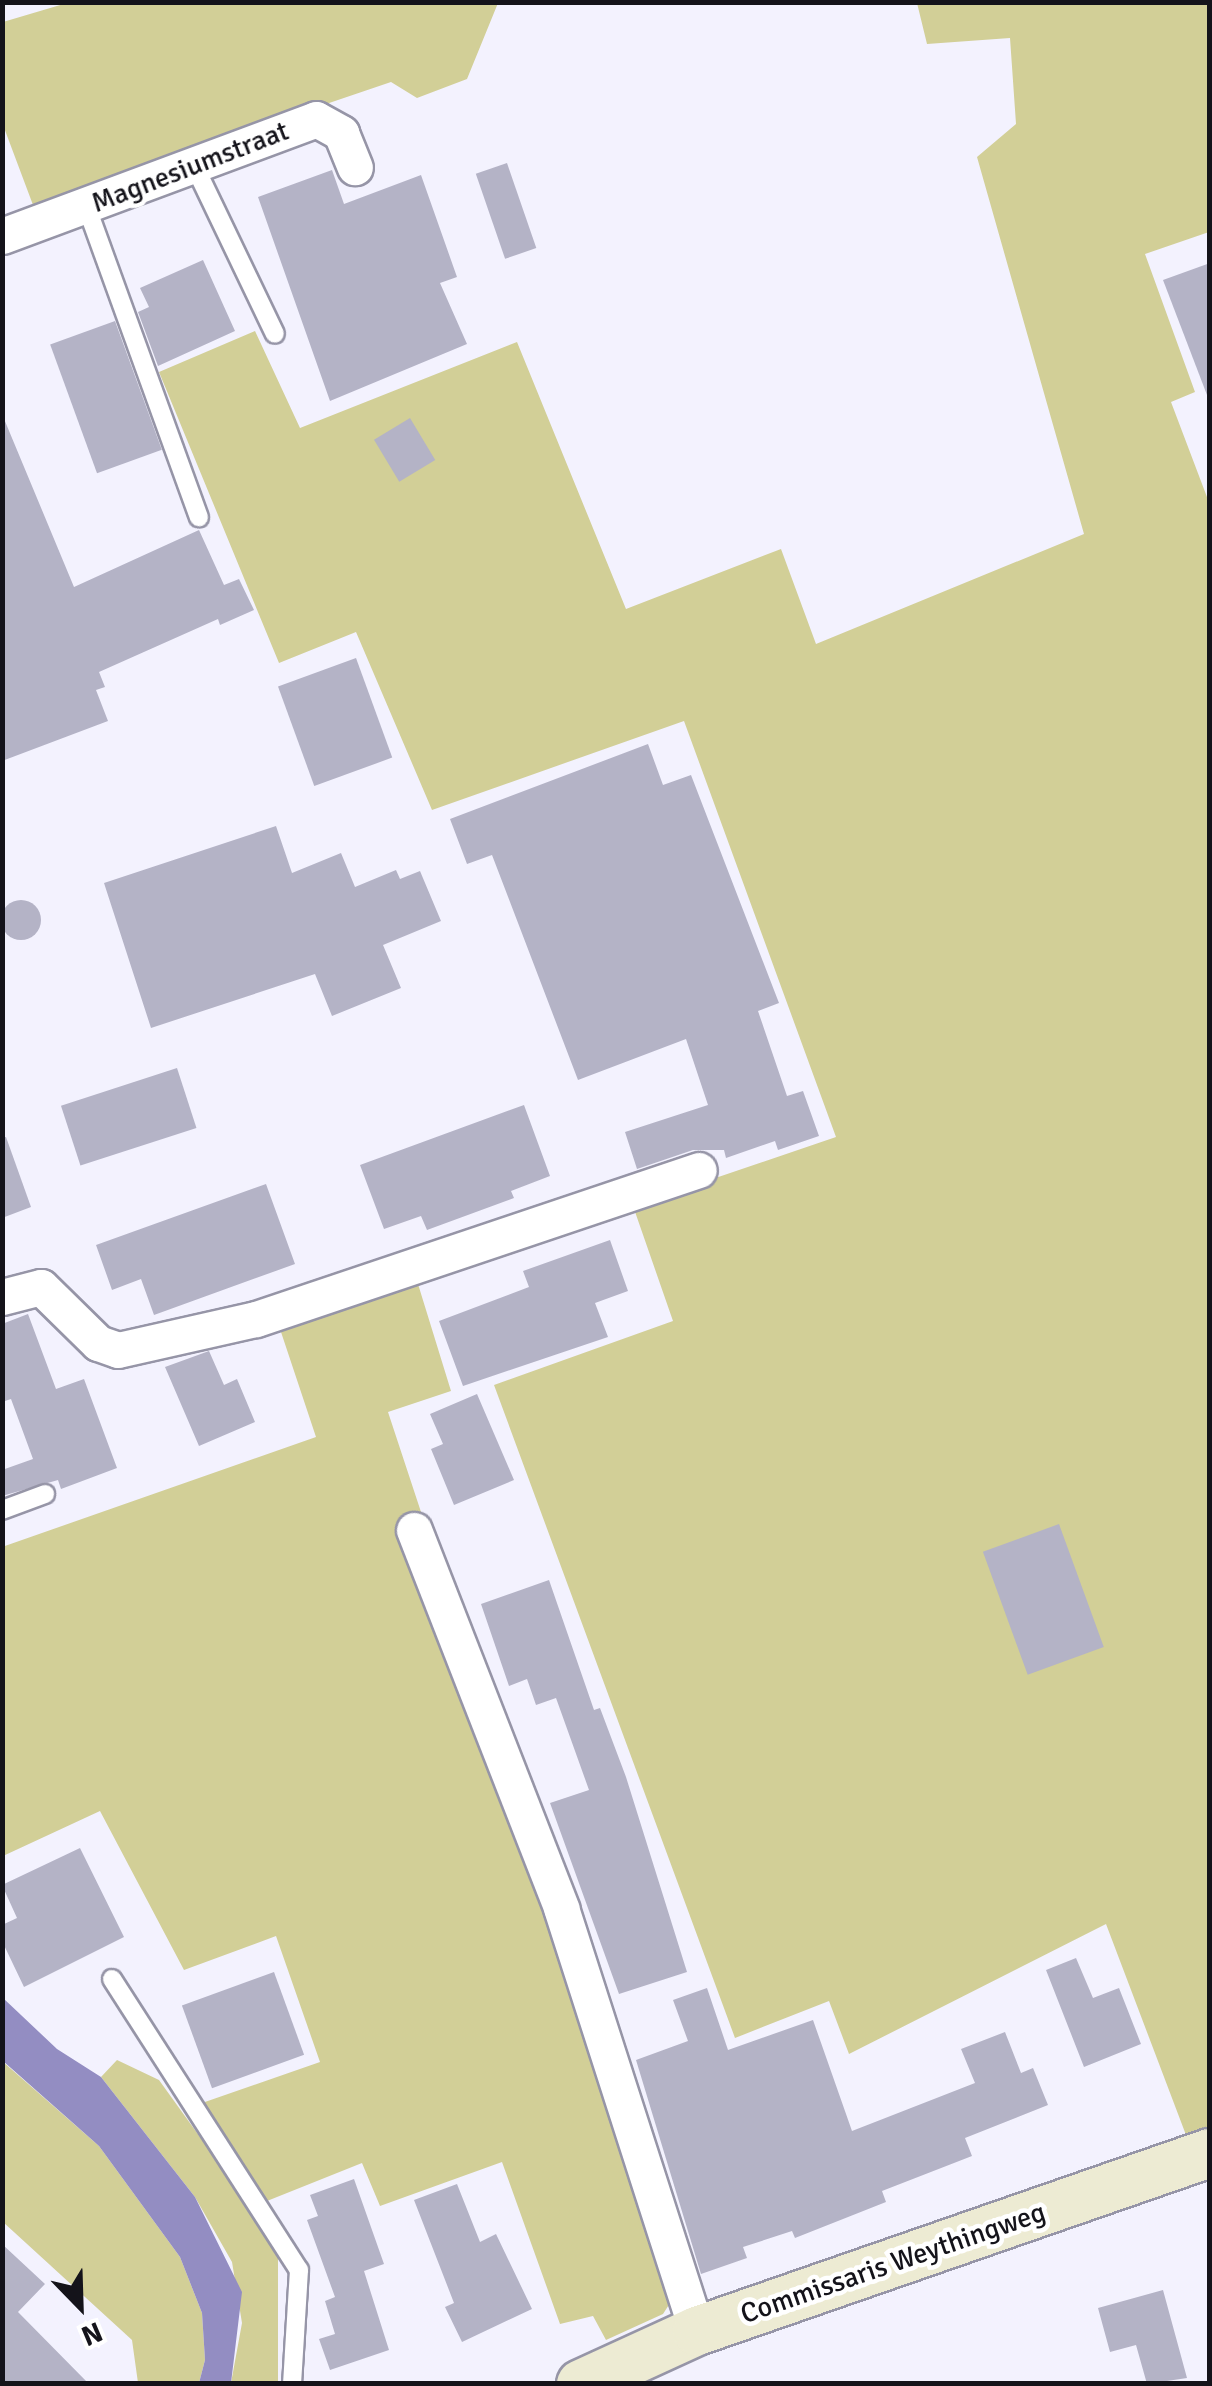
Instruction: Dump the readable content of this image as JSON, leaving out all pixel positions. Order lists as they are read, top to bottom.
{
  "streets": {
    "main road": ["Commissaris Weythingweg"],
    "street": ["Magnesiumstraat"]
  },
  "north": "bottom right"
}
